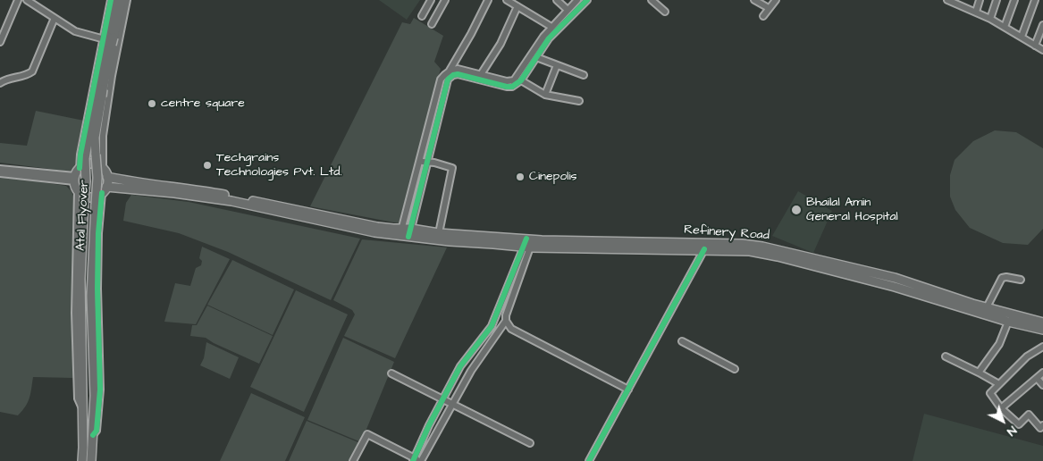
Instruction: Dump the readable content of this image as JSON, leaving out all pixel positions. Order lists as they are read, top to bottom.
{
  "streets": {
    "main road": ["Atal Flyover", "Refinery Road"]
  },
  "places": [
    "centre square",
    "Techgrains Technologies Pvt. Ltd.",
    "Cinepolis",
    "Bhailal Amin General Hospital"
  ],
  "north": "bottom right"
}
